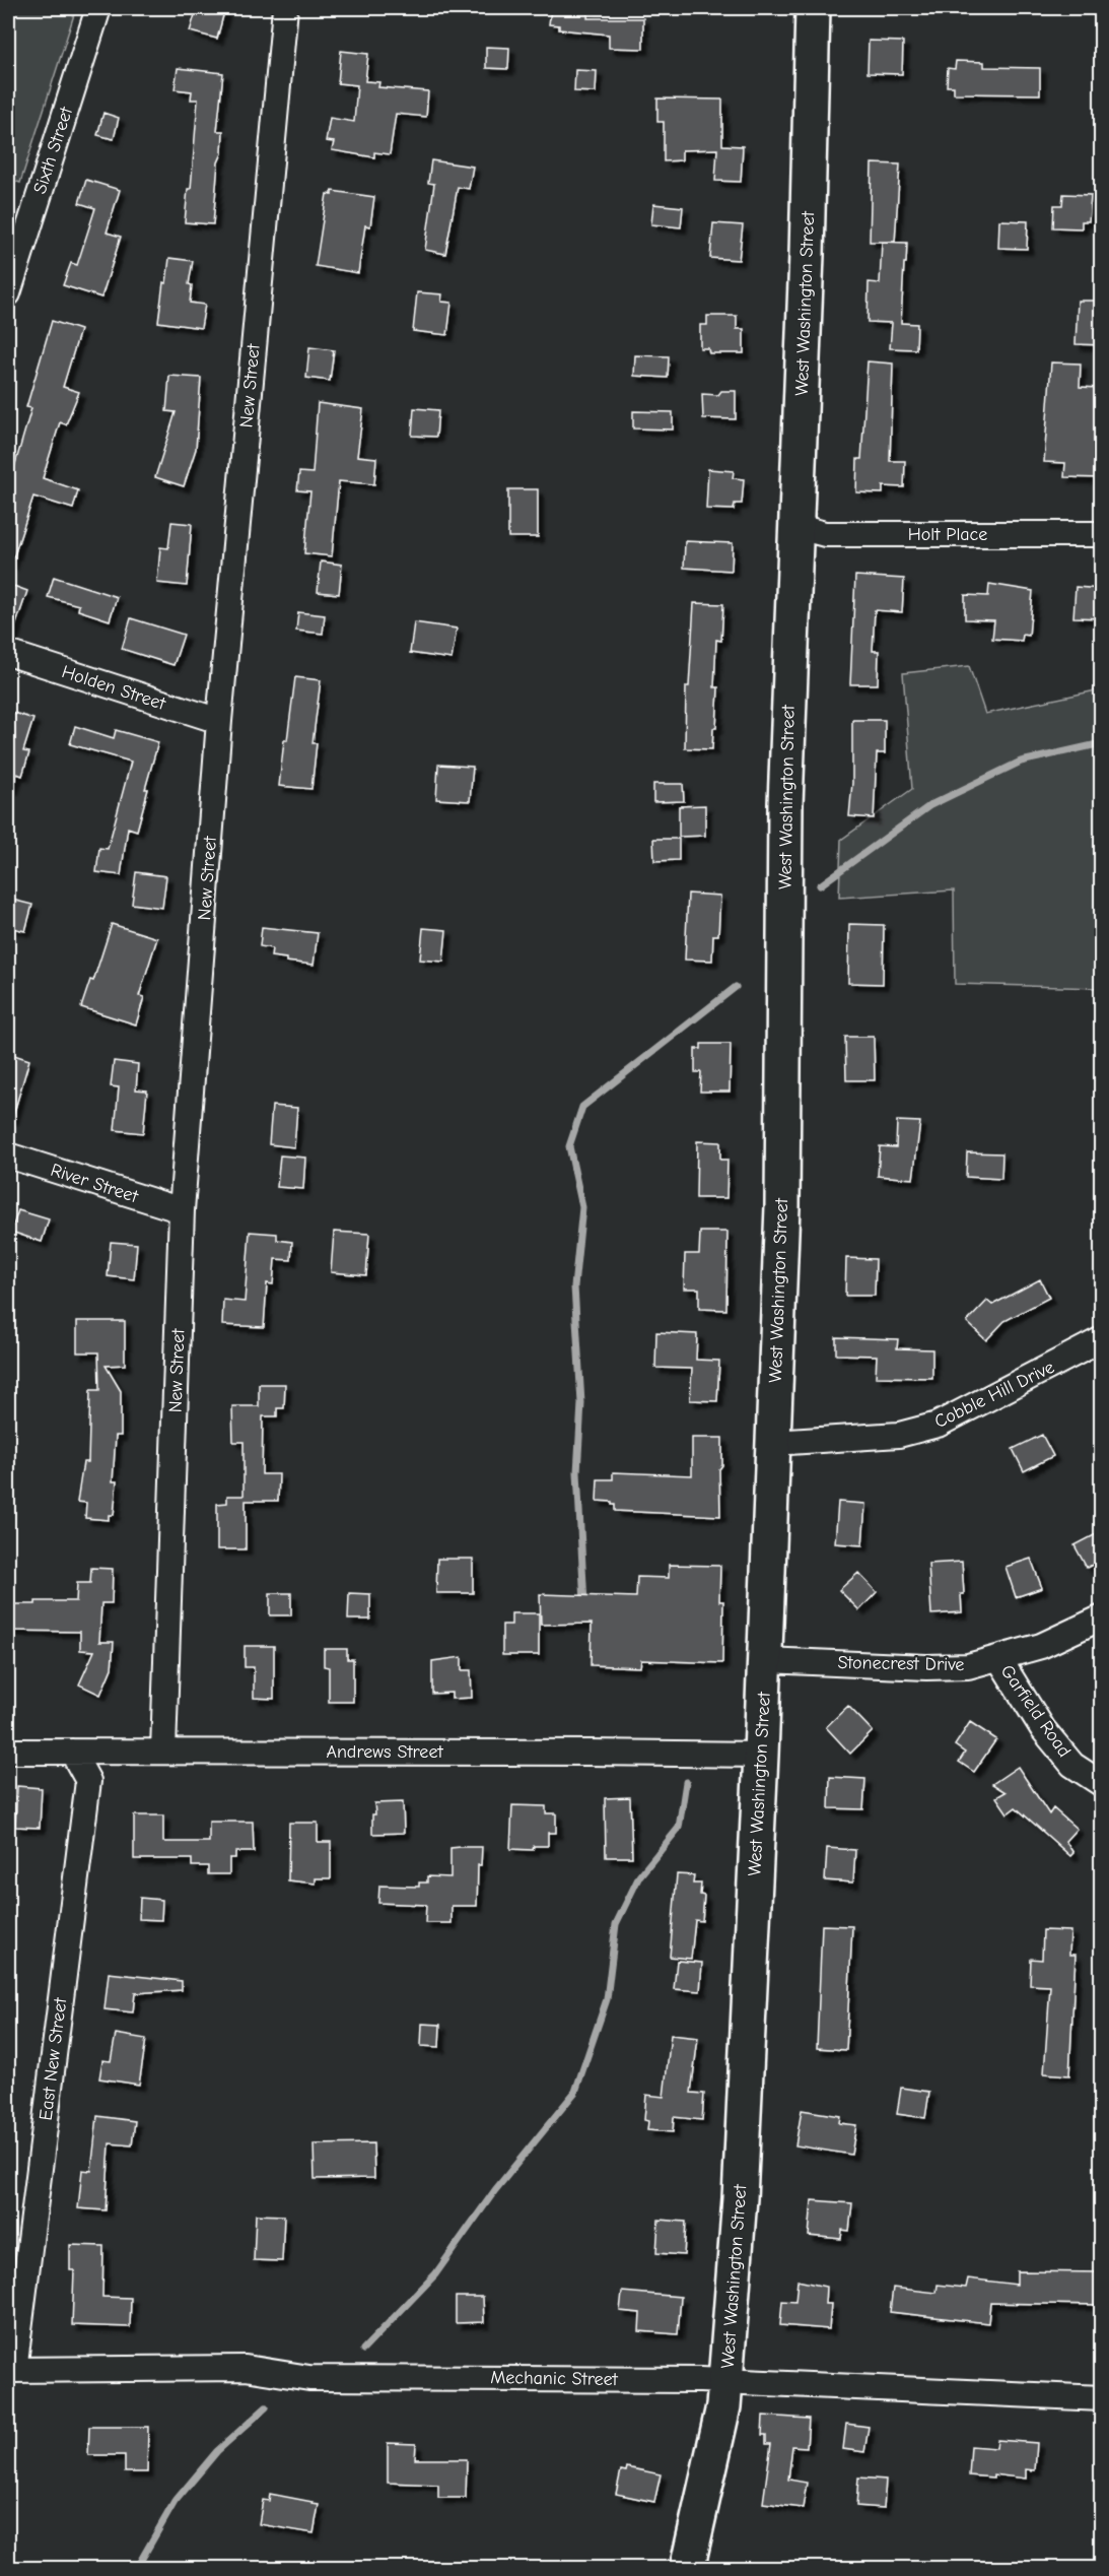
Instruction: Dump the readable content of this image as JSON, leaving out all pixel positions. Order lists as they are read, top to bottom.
{
  "streets": {
    "main road": ["West Washington Street"],
    "street": [
      "Sixth Street",
      "New Street",
      "Holt Place",
      "Holden Street",
      "River Street",
      "Cobble Hill Drive",
      "Stonecrest Drive",
      "Garfield Road",
      "Andrews Street",
      "East New Street",
      "Mechanic Street"
    ]
  },
  "crossings": [
    ["West Washington Street", "Holt Place"],
    ["West Washington Street", "Cobble Hill Drive"],
    ["West Washington Street", "Stonecrest Drive"],
    ["West Washington Street", "Andrews Street"],
    ["West Washington Street", "Mechanic Street"],
    ["New Street", "Holden Street"],
    ["New Street", "River Street"],
    ["New Street", "Andrews Street"],
    ["Stonecrest Drive", "Garfield Road"],
    ["Andrews Street", "East New Street"],
    ["East New Street", "Mechanic Street"]
  ]
}
